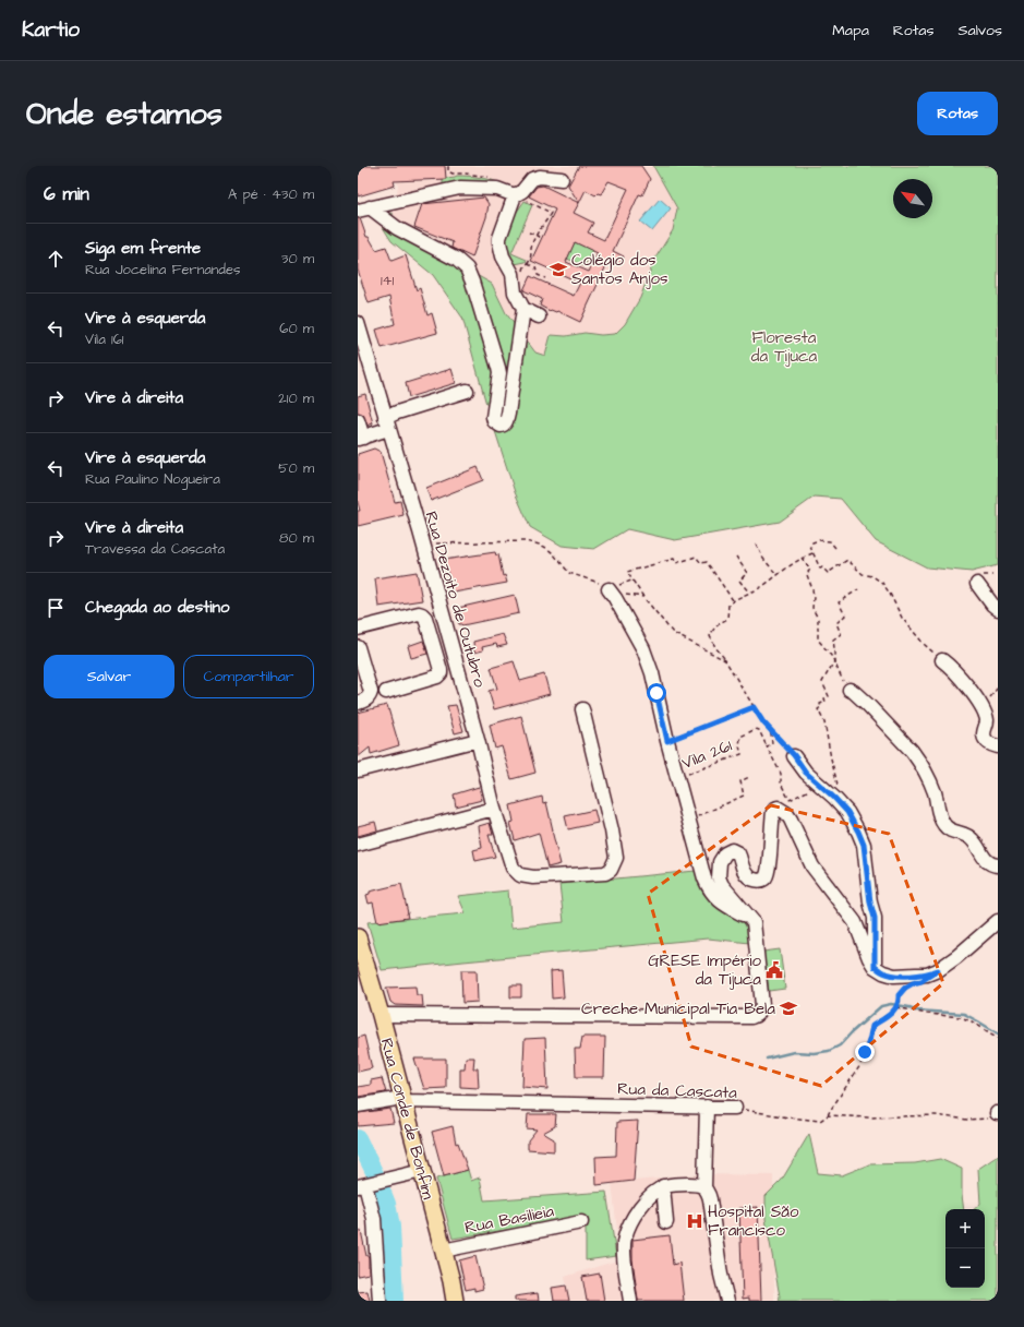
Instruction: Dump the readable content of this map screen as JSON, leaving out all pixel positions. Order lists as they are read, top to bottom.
{
  "streets": {
    "main road": ["Rua Conde de Bonfim"],
    "street": ["Rua Dezoito de Outubro", "Rua da Cascata", "Rua Basilieia"],
    "path": ["Vila 261"]
  },
  "crossings": [
    ["Rua da Cascata", "Rua Conde de Bonfim"],
    ["Rua Conde de Bonfim", "Rua Basilieia"]
  ],
  "parks": ["Floresta da Tijuca"],
  "places": {
    "school or university": ["Colégio dos Santos Anjos", "Creche Municipal Tia Bela"],
    "public building": ["GRESE Império da Tijuca"],
    "hospital": ["Hospital São Francisco"]
  },
  "house_numbers": ["141"],
  "north": "top left",
  "page": {
    "header": "Kartio",
    "nav": ["Mapa", "Rotas", "Salvos"],
    "buttons": [
      "Rotas",
      ["Salvar", "Compartilhar"]
    ],
    "title": "Onde estamos",
    "heading": ["6 min", "A pé · 430 m"],
    "list": [
      ["Siga em frente", "Rua Jocelina Fernandes", "30 m"],
      ["Vire à esquerda", "Vila 161", "60 m"],
      ["Vire à direita", "210 m"],
      ["Vire à esquerda", "Rua Paulino Nogueira", "50 m"],
      ["Vire à direita", "Travessa da Cascata", "80 m"],
      "Chegada ao destino"
    ],
    "map_buttons": ["+", "−"]
  }
}
